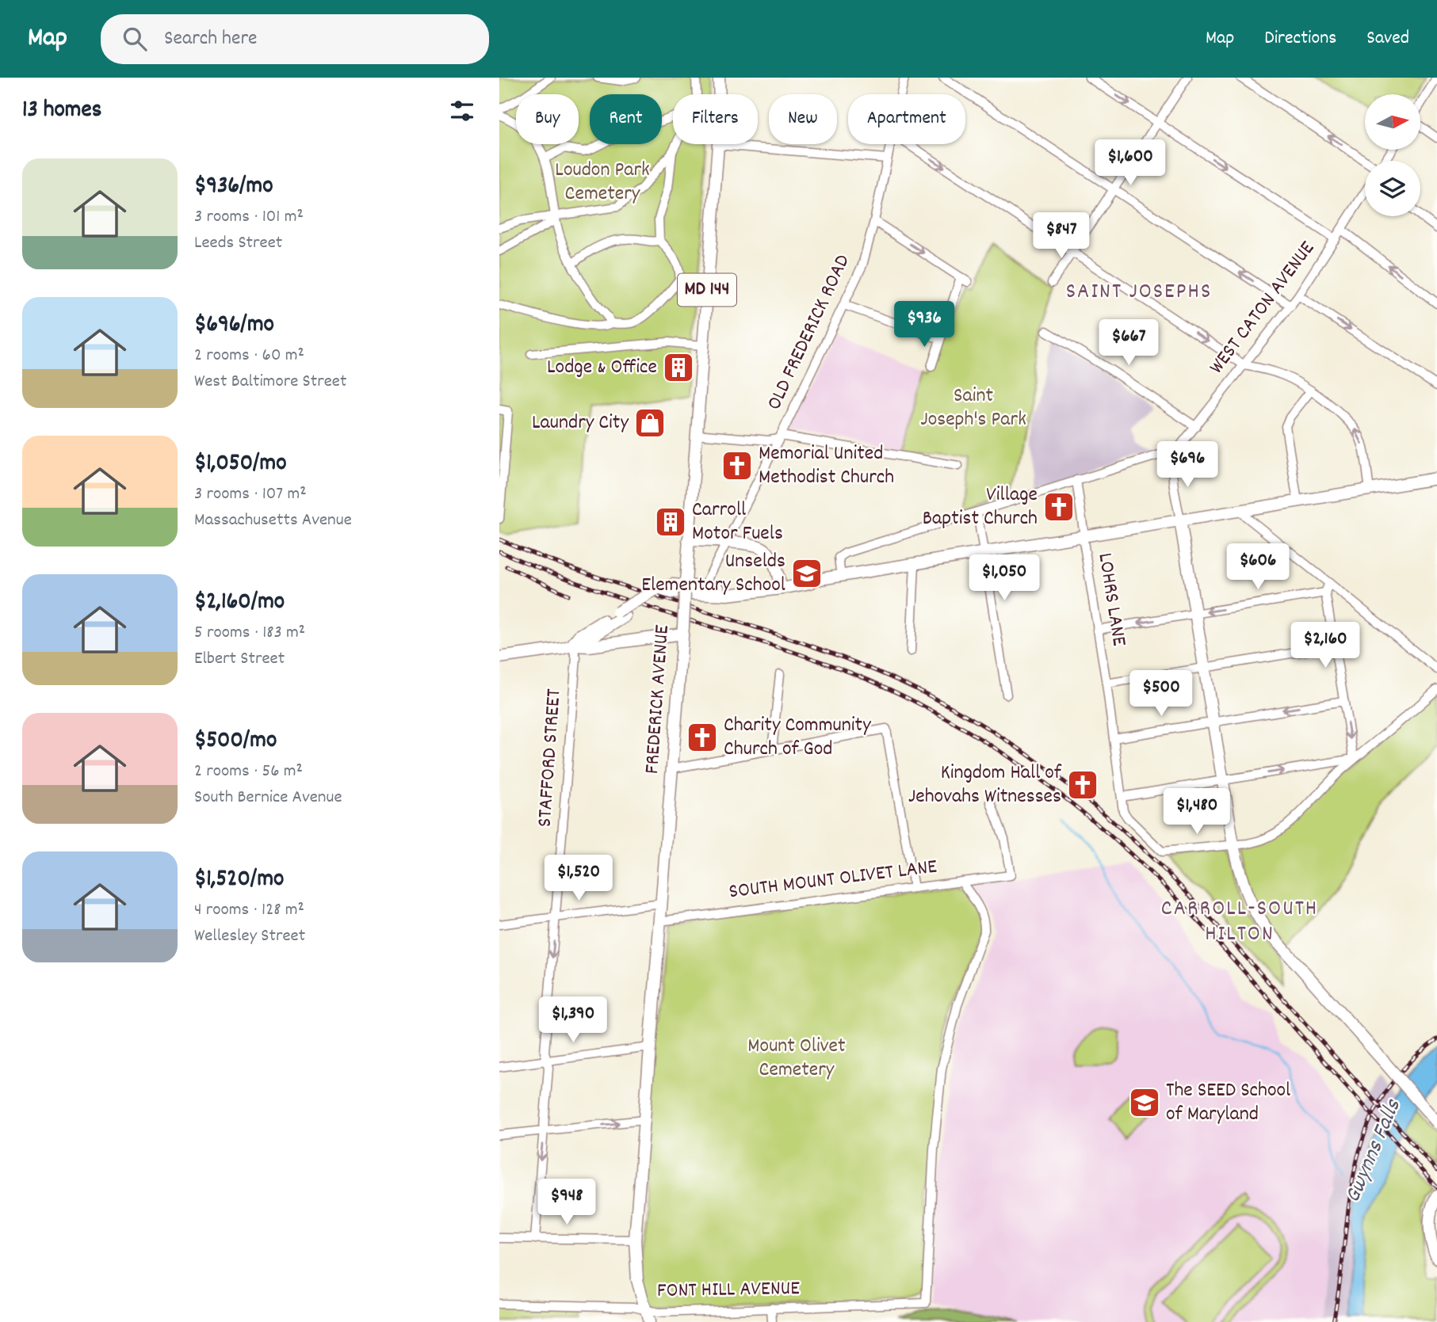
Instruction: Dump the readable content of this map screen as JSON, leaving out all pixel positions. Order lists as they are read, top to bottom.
{
  "streets": {
    "main road": ["MD 144", "FREDERICK AVENUE"],
    "street": [
      "WEST CATON AVENUE",
      "OLD FREDERICK ROAD",
      "LOHRS LANE",
      "STAFFORD STREET",
      "SOUTH MOUNT OLIVET LANE",
      "FONT HILL AVENUE"
    ]
  },
  "crossings": [
    ["FREDERICK AVENUE", "SOUTH MOUNT OLIVET LANE"],
    ["FREDERICK AVENUE", "FONT HILL AVENUE"],
    ["SOUTH MOUNT OLIVET LANE", "FONT HILL AVENUE"]
  ],
  "one_way": ["STAFFORD STREET"],
  "districts": ["SAINT JOSEPHS", "CARROLL-SOUTH HILTON"],
  "water": ["Gwynns Falls"],
  "parks": ["Loudon Park Cemetery", "Saint Joseph's Park", "Mount Olivet Cemetery"],
  "places": {
    "building": ["Lodge & Office", "Carroll Motor Fuels"],
    "shop": ["Laundry City"],
    "church": [
      "Memorial United Methodist Church",
      "Village Baptist Church",
      "Charity Community Church of God",
      "Kingdom Hall of Jehovahs Witnesses"
    ],
    "school or university": ["Unselds Elementary School", "The SEED School of Maryland"]
  },
  "north": "right",
  "page": {
    "header": "Map",
    "search": "Search here",
    "nav": ["Map", "Directions", "Saved"],
    "heading": "13 homes",
    "chip": [
      "Buy",
      "Rent",
      "Filters",
      "New",
      "Apartment"
    ],
    "price": [
      "$1,600",
      "$847",
      "$936",
      "$667",
      "$696",
      "$606",
      "$1,050",
      "$2,160",
      "$500",
      "$1,480",
      "$1,520",
      "$1,390",
      "$948"
    ],
    "list": [
      {
        "name": "$936/mo",
        "note": "3 rooms · 101 m² · Leeds Street"
      },
      {
        "name": "$696/mo",
        "note": "2 rooms · 60 m² · West Baltimore Street"
      },
      {
        "name": "$1,050/mo",
        "note": "3 rooms · 107 m² · Massachusetts Avenue"
      },
      {
        "name": "$2,160/mo",
        "note": "5 rooms · 183 m² · Elbert Street"
      },
      {
        "name": "$500/mo",
        "note": "2 rooms · 56 m² · South Bernice Avenue"
      },
      {
        "name": "$1,520/mo",
        "note": "4 rooms · 128 m² · Wellesley Street"
      }
    ]
  }
}
